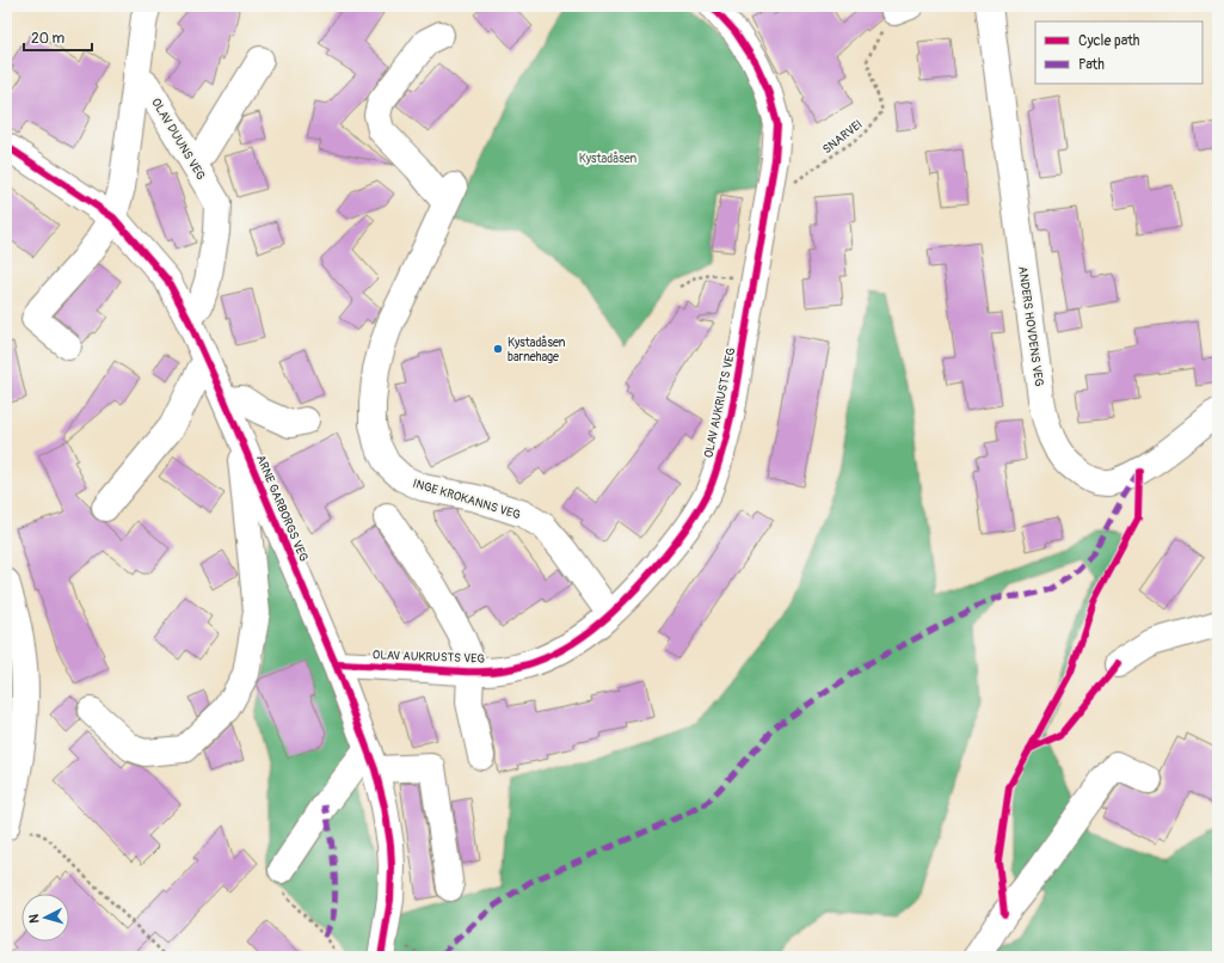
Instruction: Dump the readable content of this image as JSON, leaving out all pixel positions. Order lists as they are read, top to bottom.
{
  "streets": {
    "street": [
      "OLAV DUUNS VEG",
      "ANDERS HOVDENS VEG",
      "OLAV AUKRUSTS VEG",
      "INGE KROKANNS VEG",
      "ARNE GARBORGS VEG"
    ],
    "path": ["SNARVEI"]
  },
  "crossings": [
    ["SNARVEI", "OLAV AUKRUSTS VEG"],
    ["OLAV DUUNS VEG", "ARNE GARBORGS VEG"],
    ["OLAV AUKRUSTS VEG", "INGE KROKANNS VEG"],
    ["OLAV AUKRUSTS VEG", "ARNE GARBORGS VEG"]
  ],
  "parks": ["Kystadåsen"],
  "places": ["Kystadåsen barnehage"],
  "legend": ["Cycle path", "Path"],
  "scale_bar": "20 m",
  "north": "left"
}
